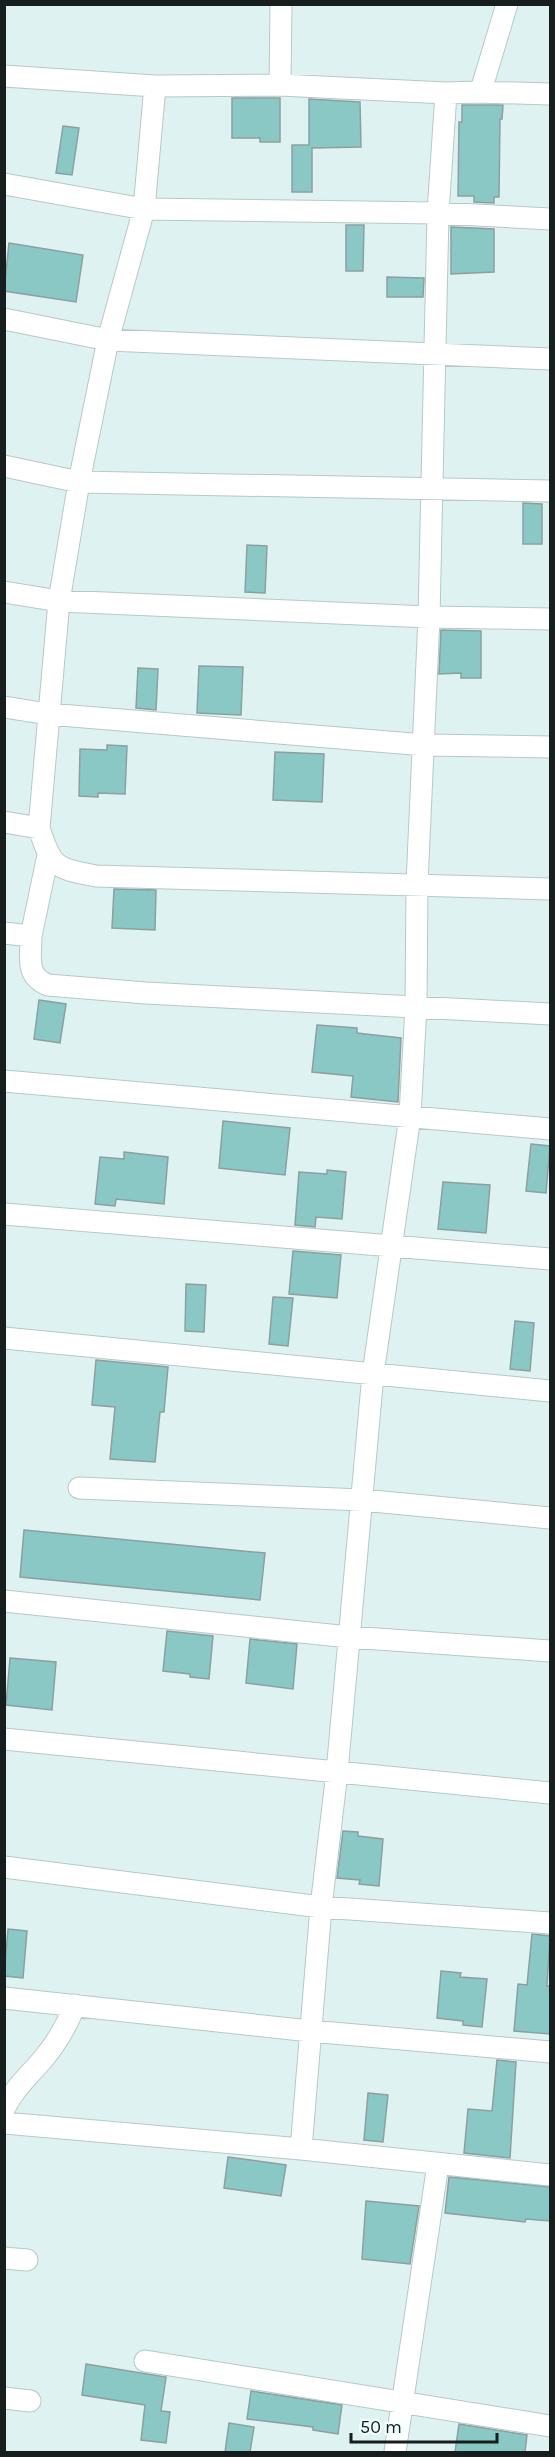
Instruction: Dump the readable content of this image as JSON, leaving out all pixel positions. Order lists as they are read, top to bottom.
{
  "scale_bar": "50 m"
}
